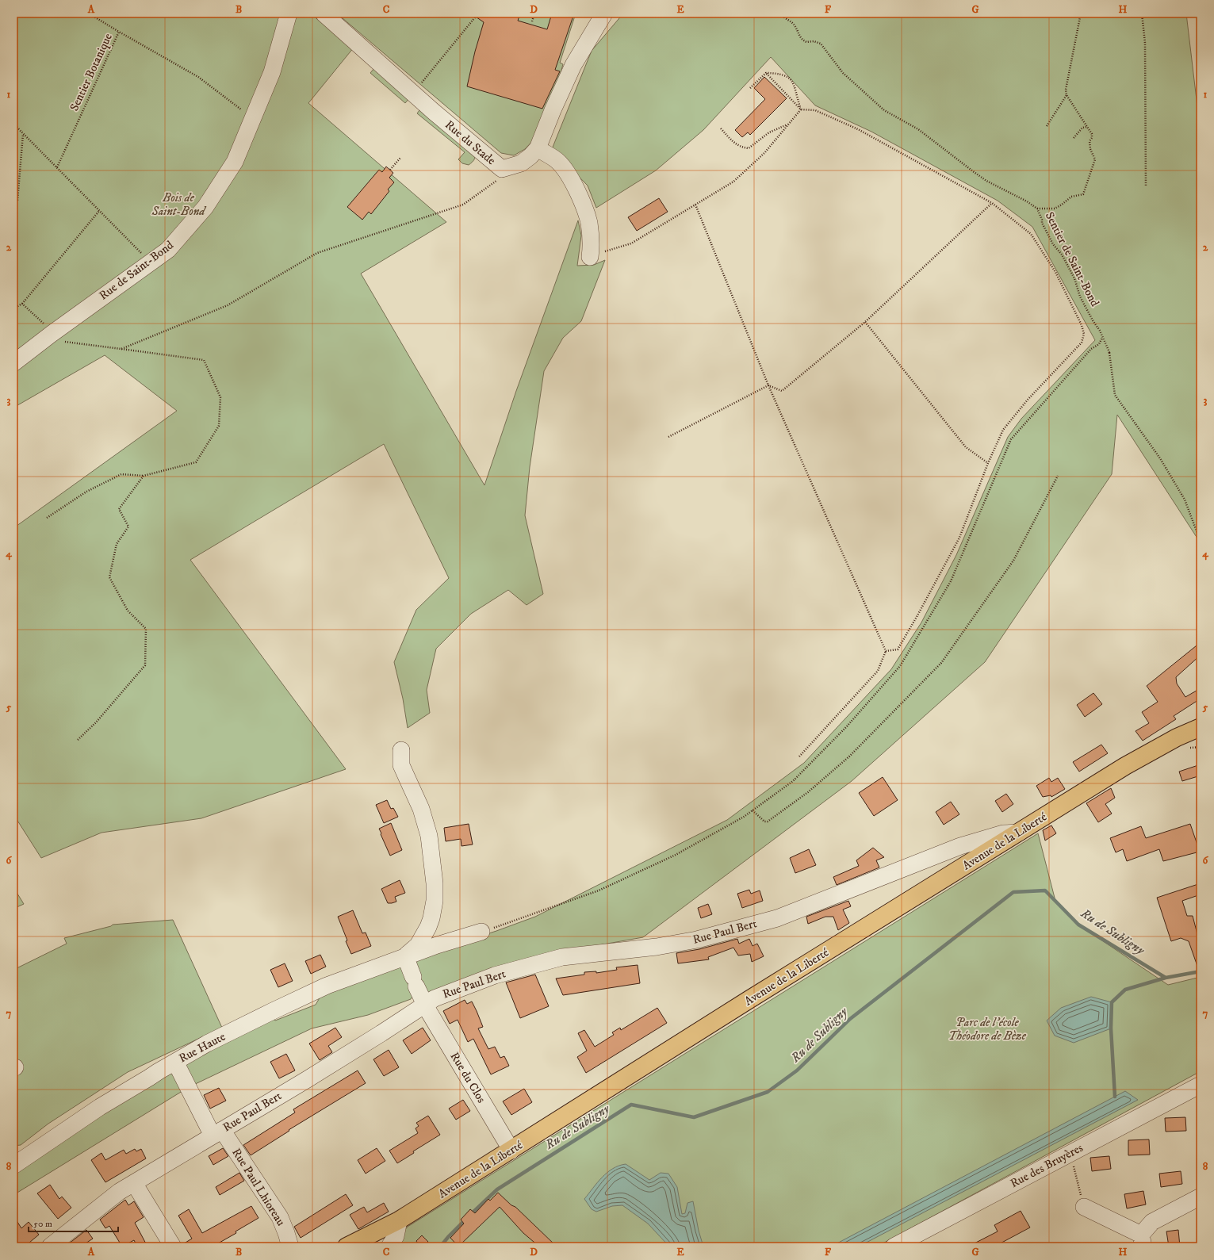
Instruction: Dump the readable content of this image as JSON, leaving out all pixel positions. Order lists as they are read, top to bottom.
{
  "streets": {
    "main road": ["Avenue de la Liberté"],
    "street": [
      "Rue du Stade",
      "Rue de Saint-Bond",
      "Rue Paul Bert",
      "Rue Haute",
      "Rue du Clos",
      "Rue des Bruyères",
      "Rue Paul Lhioreau"
    ],
    "path": ["Sentier Botanique", "Sentier de Saint-Bond"]
  },
  "crossings": [
    ["Avenue de la Liberté", "Rue Paul Bert"],
    ["Avenue de la Liberté", "Rue du Clos"],
    ["Rue Paul Bert", "Rue du Clos"],
    ["Rue Paul Bert", "Rue Paul Lhioreau"],
    ["Rue Haute", "Rue Paul Lhioreau"]
  ],
  "water": ["Ru de Subligny"],
  "parks": ["Bois de Saint-Bond", "Parc de l'école Théodore de Bèze"],
  "scale_bar": "50 m",
  "grid": {
    "columns": [
      "A",
      "B",
      "C",
      "D",
      "E",
      "F",
      "G",
      "H"
    ],
    "rows": [
      "1",
      "2",
      "3",
      "4",
      "5",
      "6",
      "7",
      "8"
    ]
  }
}
